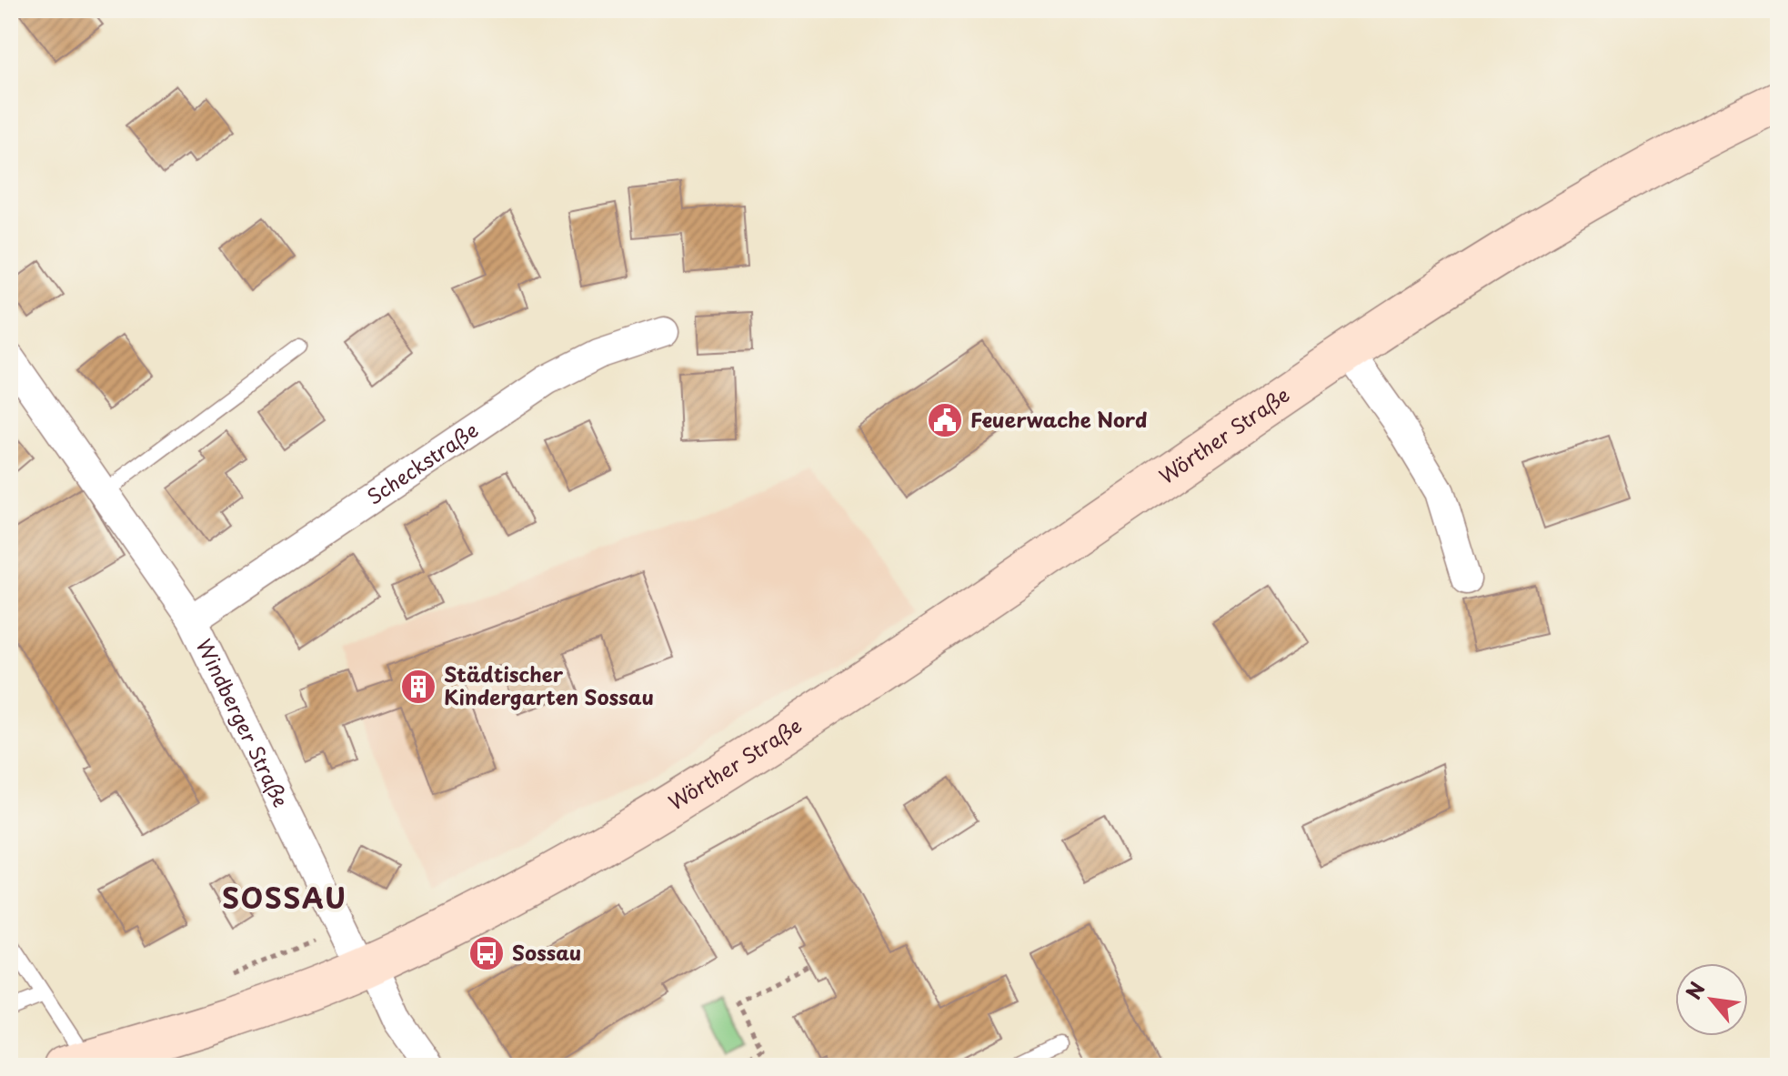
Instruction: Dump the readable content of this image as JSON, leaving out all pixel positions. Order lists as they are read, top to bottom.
{
  "streets": {
    "street": ["Wörther Straße", "Scheckstraße", "Windberger Straße"]
  },
  "crossings": [
    ["Wörther Straße", "Windberger Straße"],
    ["Scheckstraße", "Windberger Straße"]
  ],
  "districts": ["SOSSAU"],
  "places": {
    "public building": ["Feuerwache Nord"],
    "building": ["Städtischer Kindergarten Sossau"],
    "bus stop": ["Sossau"]
  },
  "north": "top left"
}
